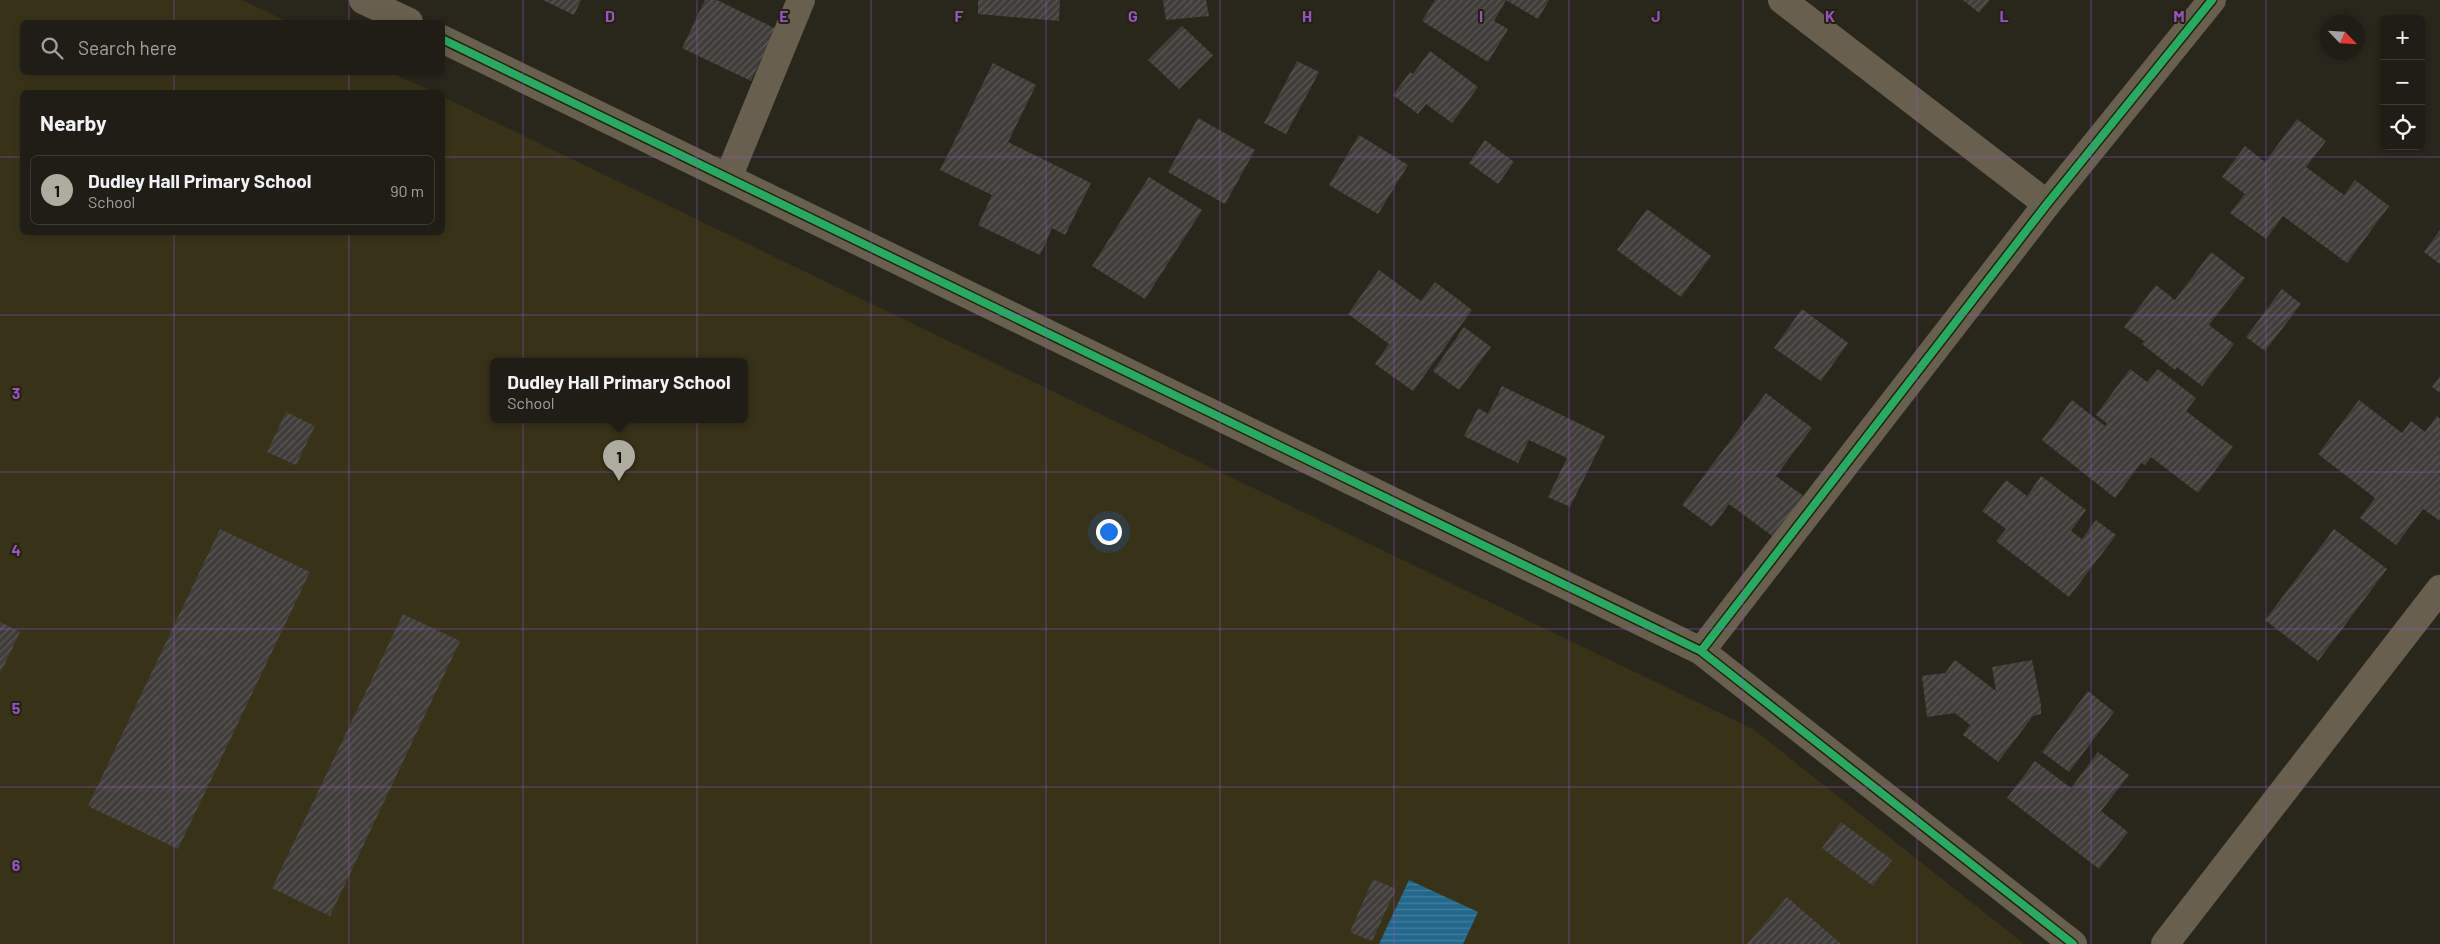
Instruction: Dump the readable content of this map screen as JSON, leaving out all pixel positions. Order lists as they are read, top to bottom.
{
  "north": "bottom right",
  "page": {
    "map_buttons": ["+", "−"],
    "search": "Search here",
    "heading": "Nearby",
    "list": [
      {
        "mark": "1",
        "name": "Dudley Hall Primary School",
        "note": "School",
        "value": "90 m"
      }
    ],
    "popup": ["Dudley Hall Primary School", "School"],
    "pins": "1"
  },
  "grid": {
    "columns": [
      "D",
      "E",
      "F",
      "G",
      "H",
      "I",
      "J",
      "K",
      "L",
      "M"
    ],
    "rows": [
      "3",
      "4",
      "5",
      "6"
    ]
  }
}
